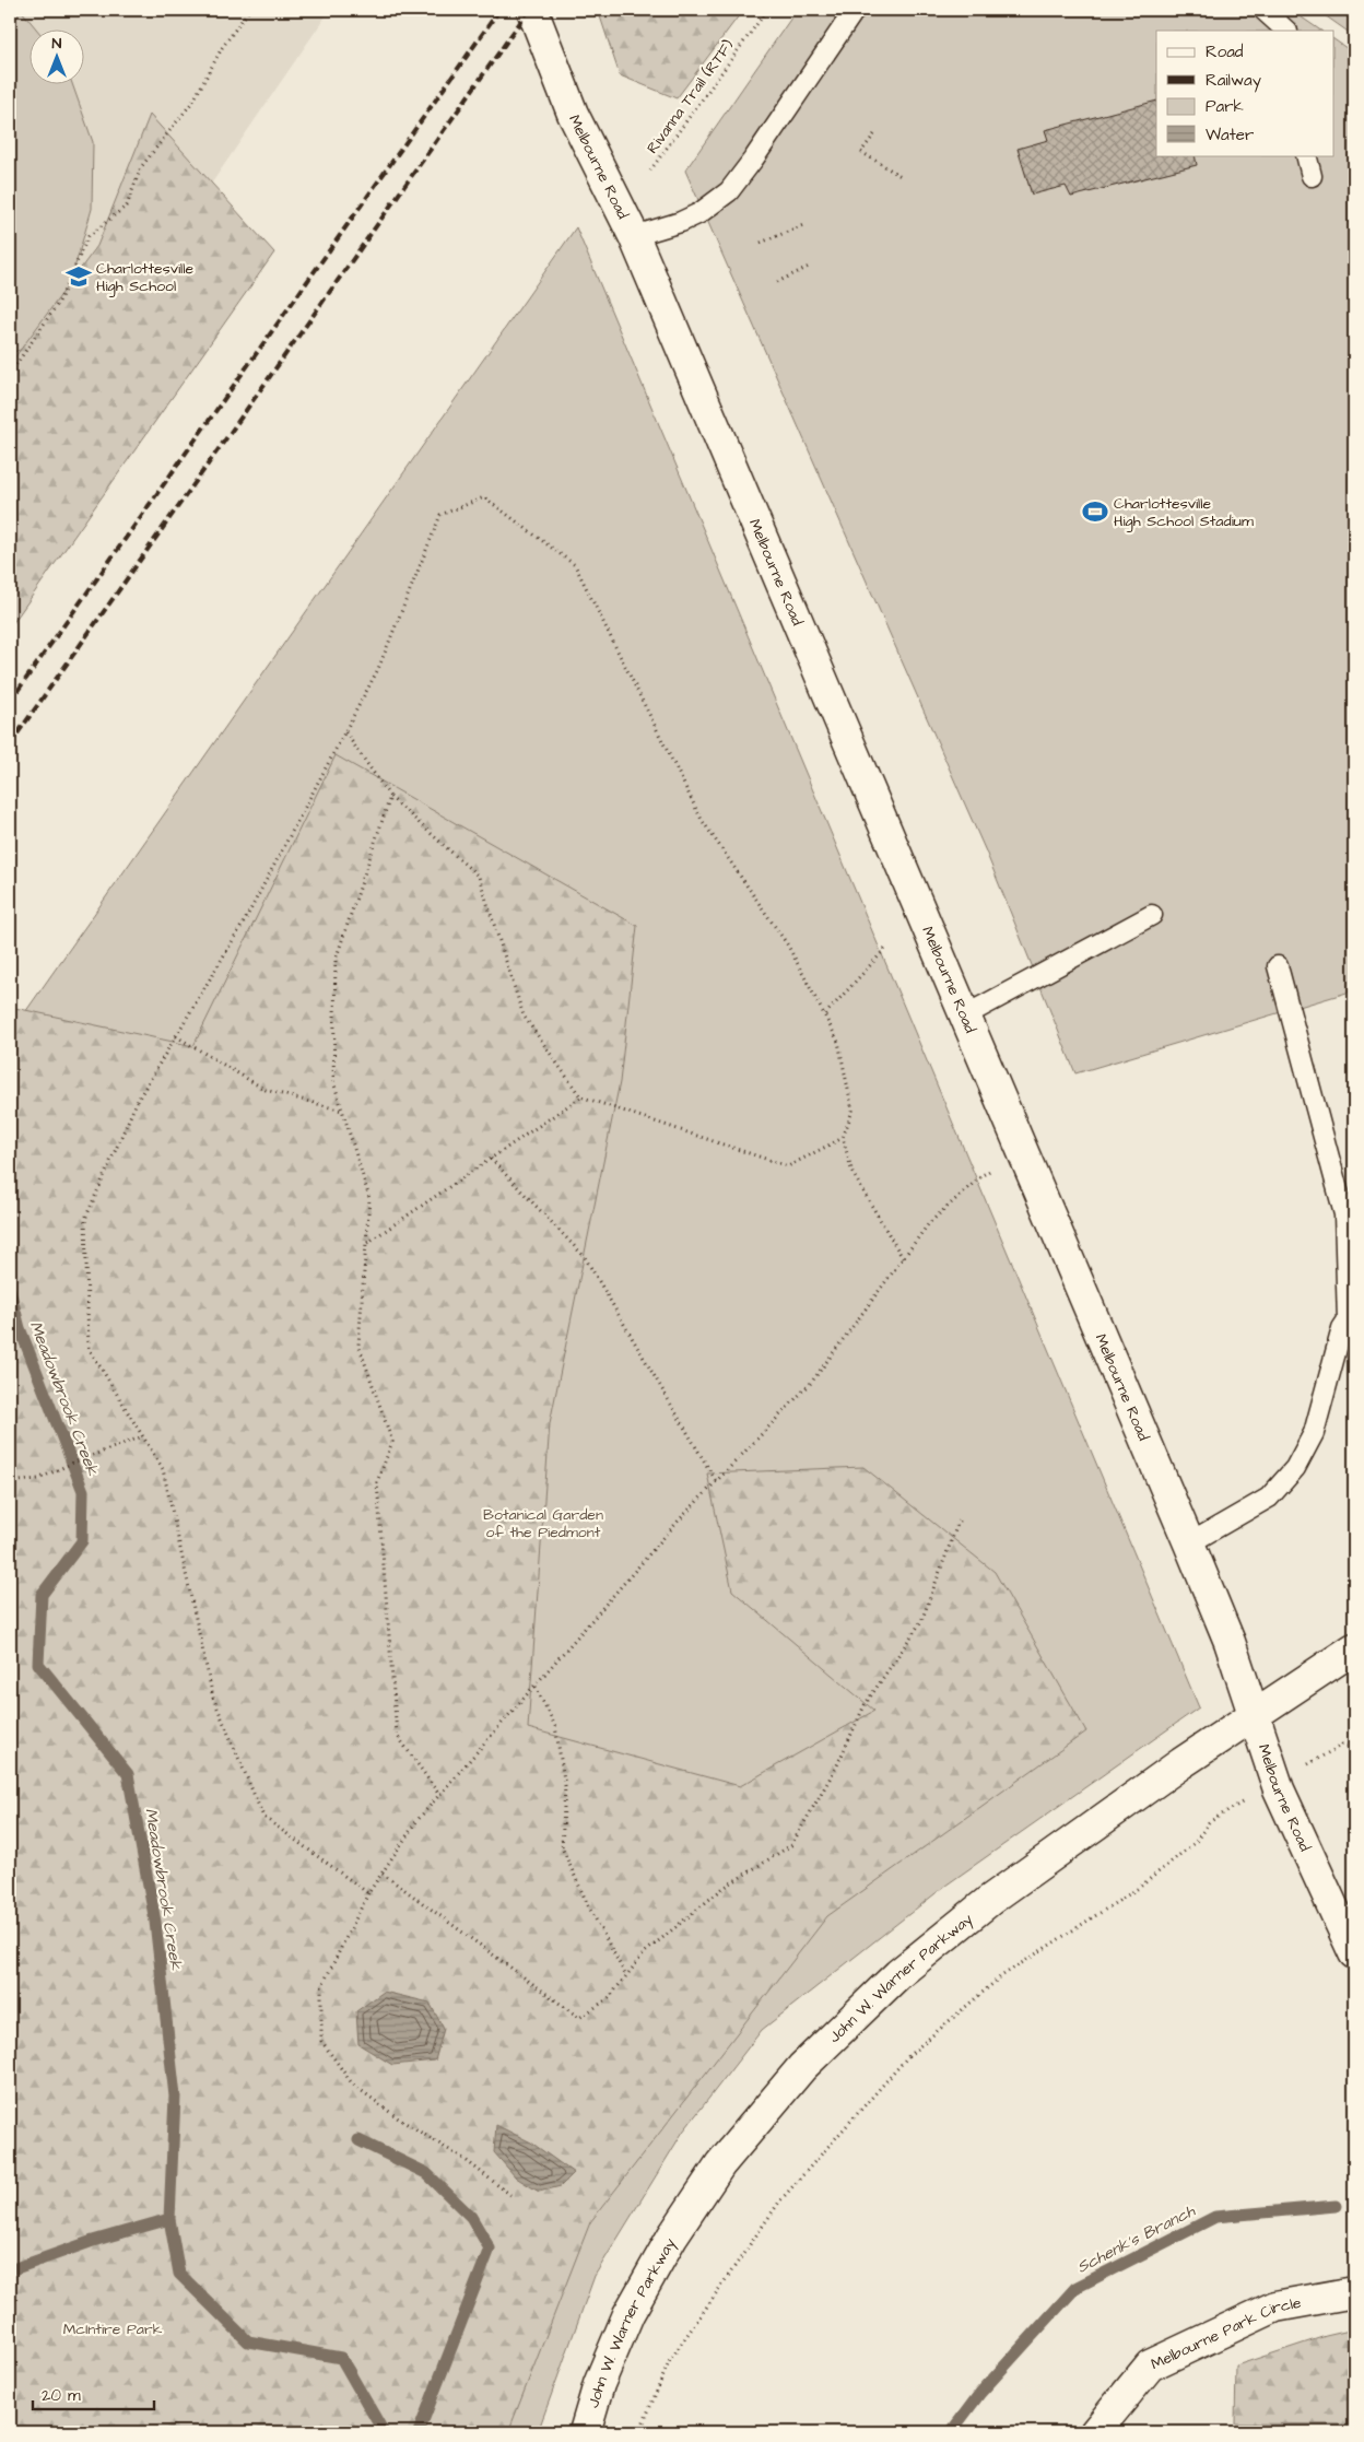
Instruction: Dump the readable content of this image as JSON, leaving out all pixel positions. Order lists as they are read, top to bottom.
{
  "streets": {
    "street": ["Melbourne Road", "John W. Warner Parkway", "Melbourne Park Circle"],
    "path": ["Rivanna Trail (RTF)"]
  },
  "crossings": [
    ["Melbourne Road", "John W. Warner Parkway"]
  ],
  "water": ["Meadowbrook Creek", "Schenk's Branch"],
  "parks": ["Botanical Garden of the Piedmont", "McIntire Park"],
  "places": {
    "school or university": ["Charlottesville High School"],
    "sports": ["Charlottesville High School Stadium"]
  },
  "legend": [
    "Road",
    "Railway",
    "Park",
    "Water"
  ],
  "scale_bar": "20 m",
  "north": "top"
}
